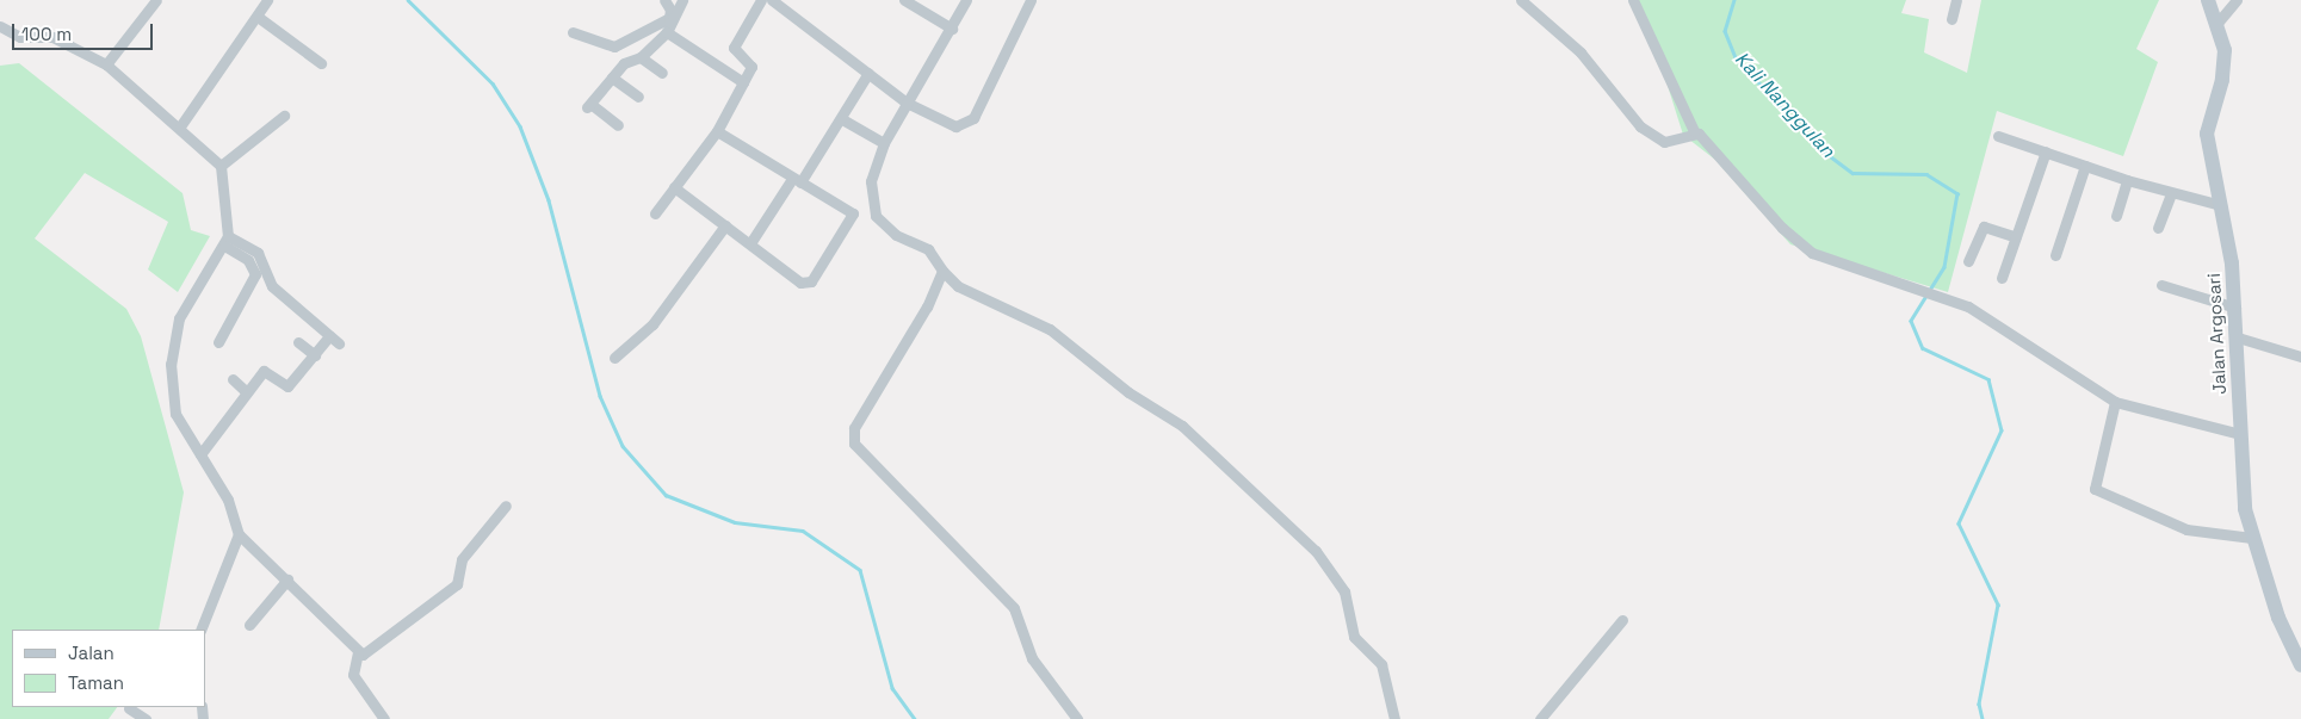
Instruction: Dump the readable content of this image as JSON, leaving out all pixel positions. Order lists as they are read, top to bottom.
{
  "streets": {
    "street": ["Jalan Argosari"]
  },
  "water": ["Kali Nanggulan"],
  "legend": ["Jalan", "Taman"],
  "scale_bar": "100 m"
}
